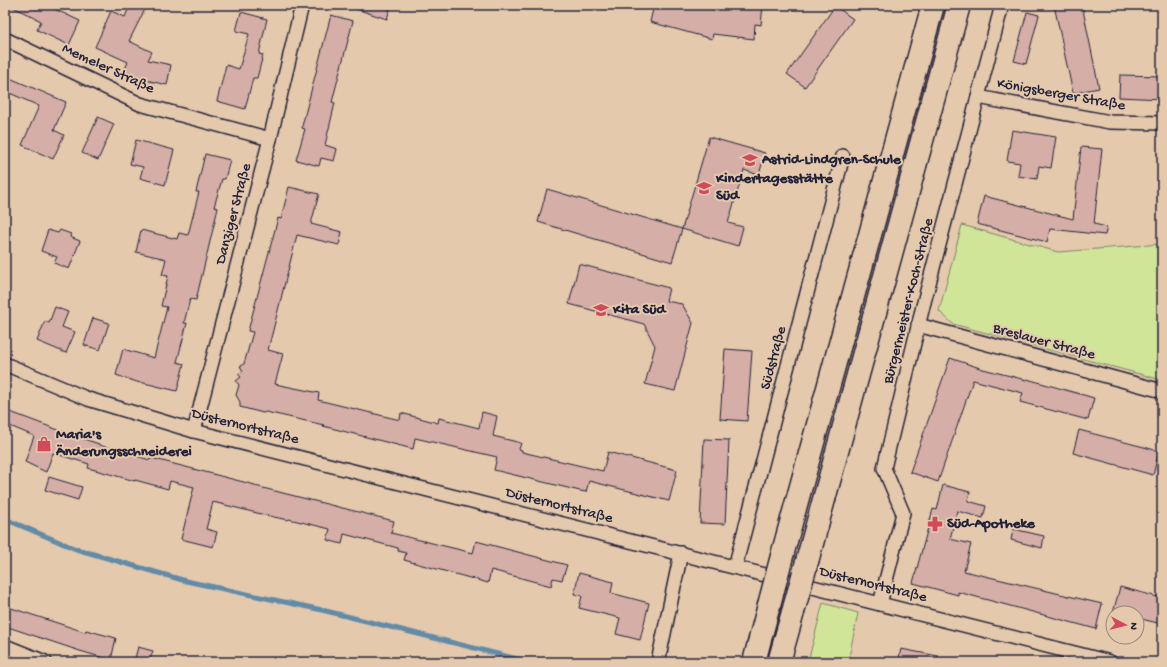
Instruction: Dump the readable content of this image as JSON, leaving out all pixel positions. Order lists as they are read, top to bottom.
{
  "streets": {
    "street": [
      "Memeler Straße",
      "Königsberger Straße",
      "Danziger Straße",
      "Bürgermeister-Koch-Straße",
      "Breslauer Straße",
      "Südstraße",
      "Düsternortstraße"
    ]
  },
  "crossings": [
    ["Memeler Straße", "Danziger Straße"],
    ["Königsberger Straße", "Bürgermeister-Koch-Straße"],
    ["Danziger Straße", "Düsternortstraße"],
    ["Bürgermeister-Koch-Straße", "Breslauer Straße"],
    ["Bürgermeister-Koch-Straße", "Düsternortstraße"],
    ["Südstraße", "Düsternortstraße"]
  ],
  "places": {
    "school or university": ["Astrid-Lindgren-Schule", "Kindertagesstätte Süd", "Kita Süd"],
    "shop": ["Maria's Änderungsschneiderei"],
    "pharmacy": ["Süd-Apotheke"]
  },
  "north": "right"
}
